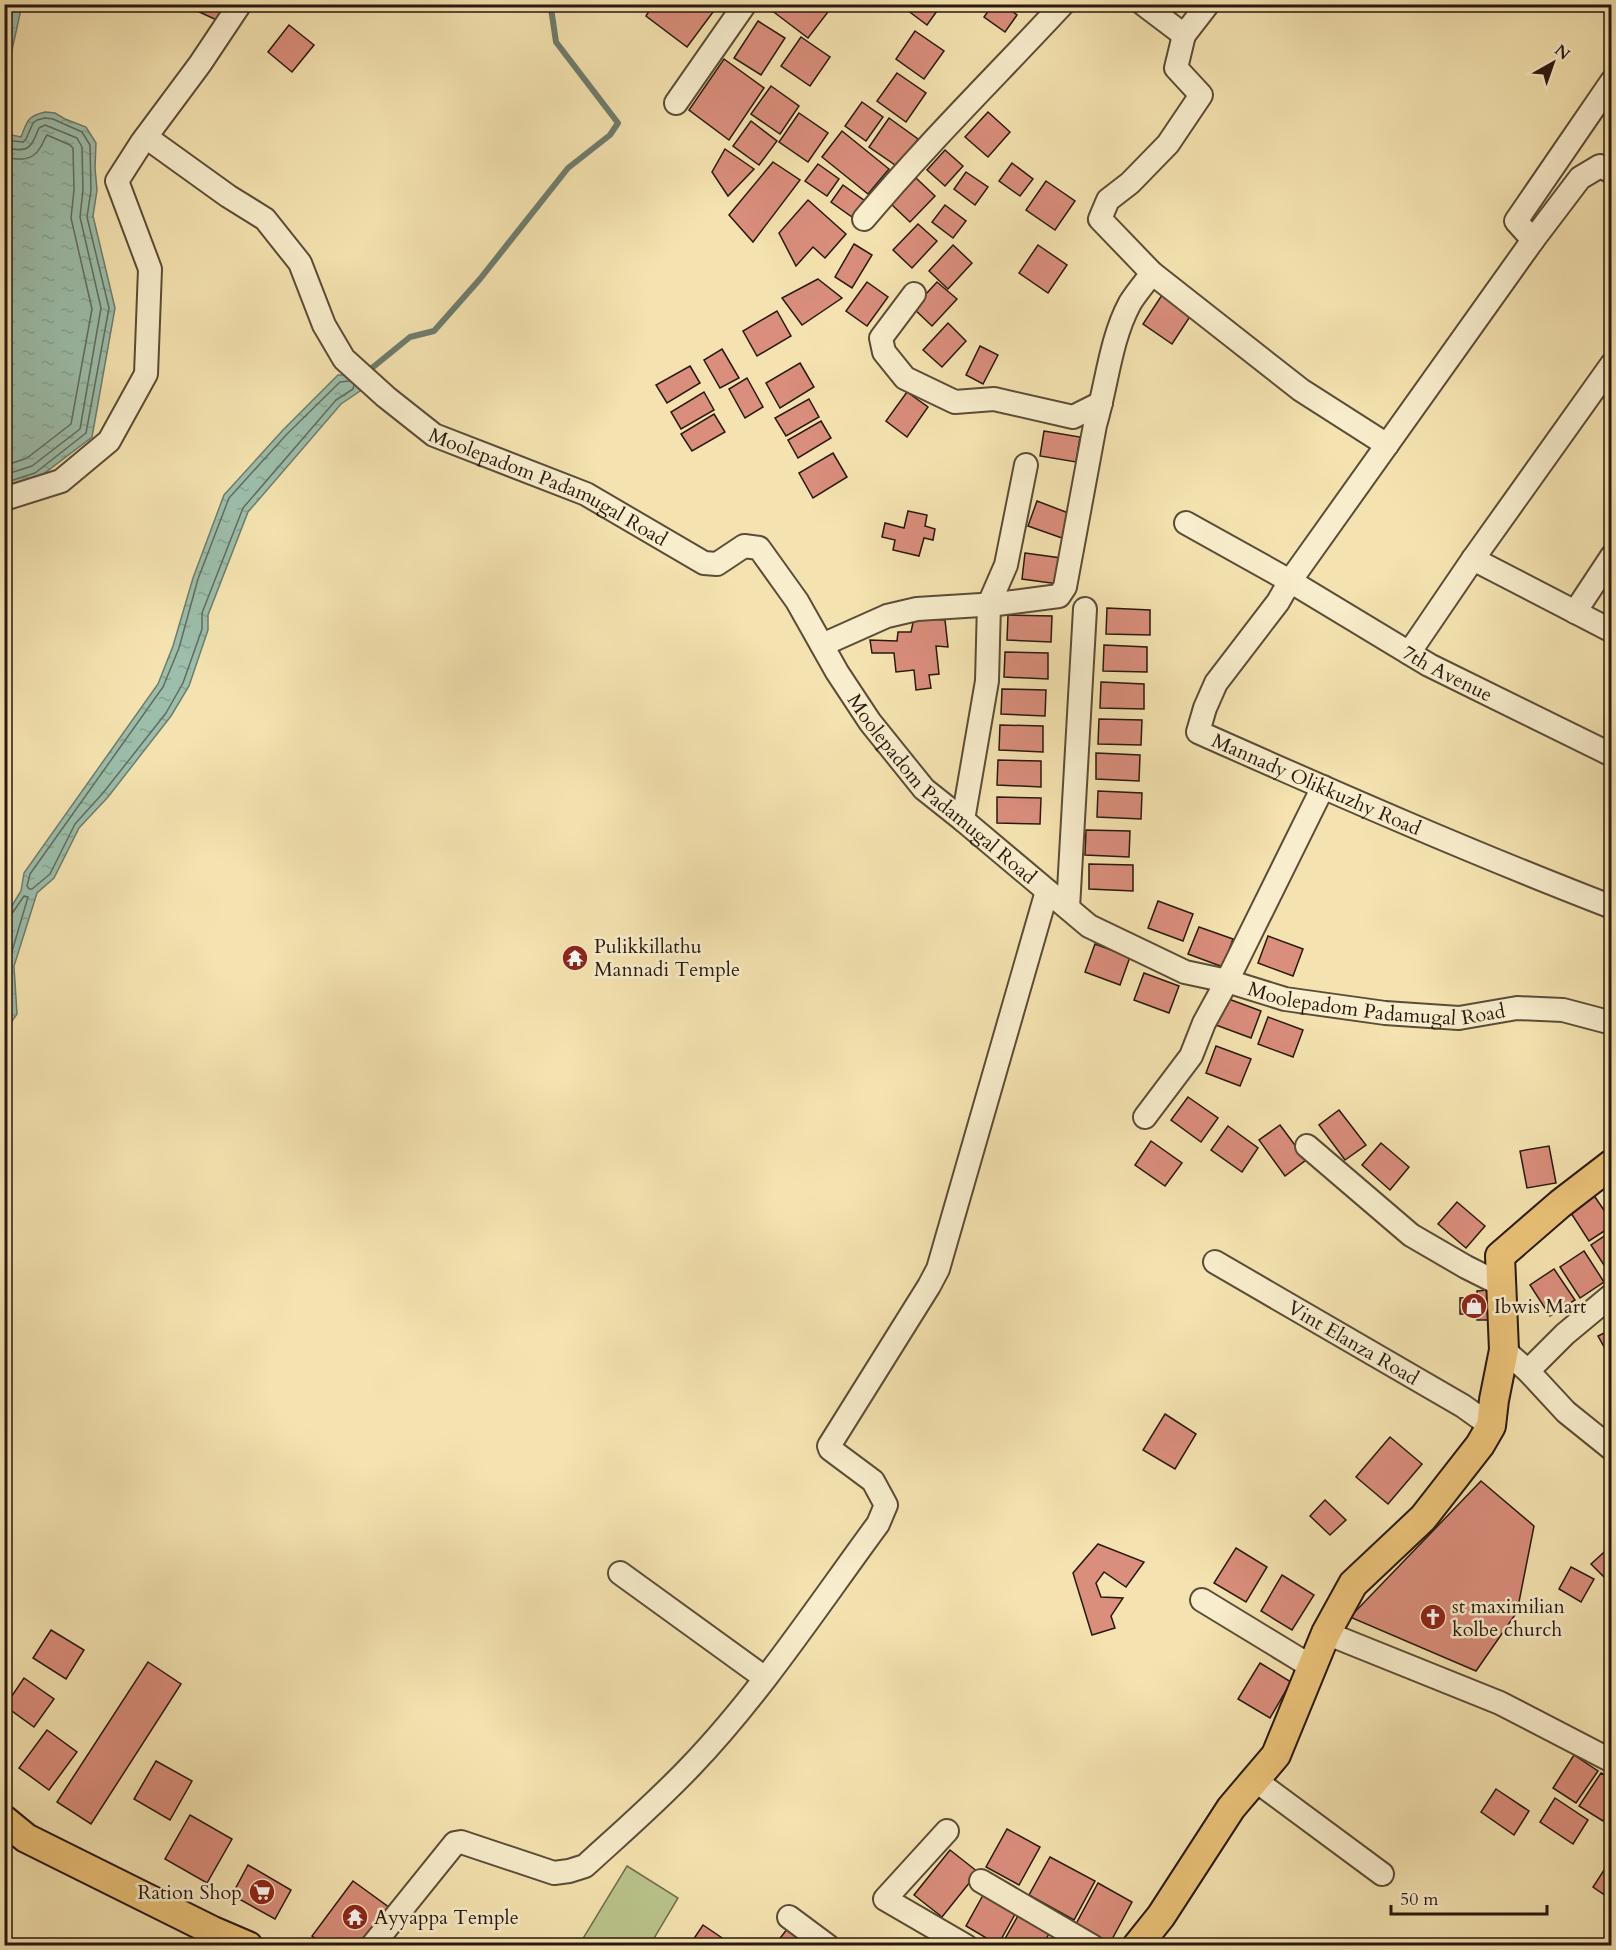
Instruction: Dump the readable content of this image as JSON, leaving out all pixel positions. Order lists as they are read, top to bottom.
{
  "streets": {
    "street": [
      "Moolepadom Padamugal Road",
      "7th Avenue",
      "Mannady Olikkuzhy Road",
      "Vint Elanza Road"
    ]
  },
  "crossings": [
    ["7th Avenue", "Mannady Olikkuzhy Road"]
  ],
  "places": {
    "temple": ["Pulikkillathu Mannadi Temple", "Ayyappa Temple"],
    "shop": ["Ibwis Mart"],
    "church": ["st maximilian kolbe church"],
    "supermarket": ["Ration Shop"]
  },
  "scale_bar": "50 m",
  "north": "top right"
}
